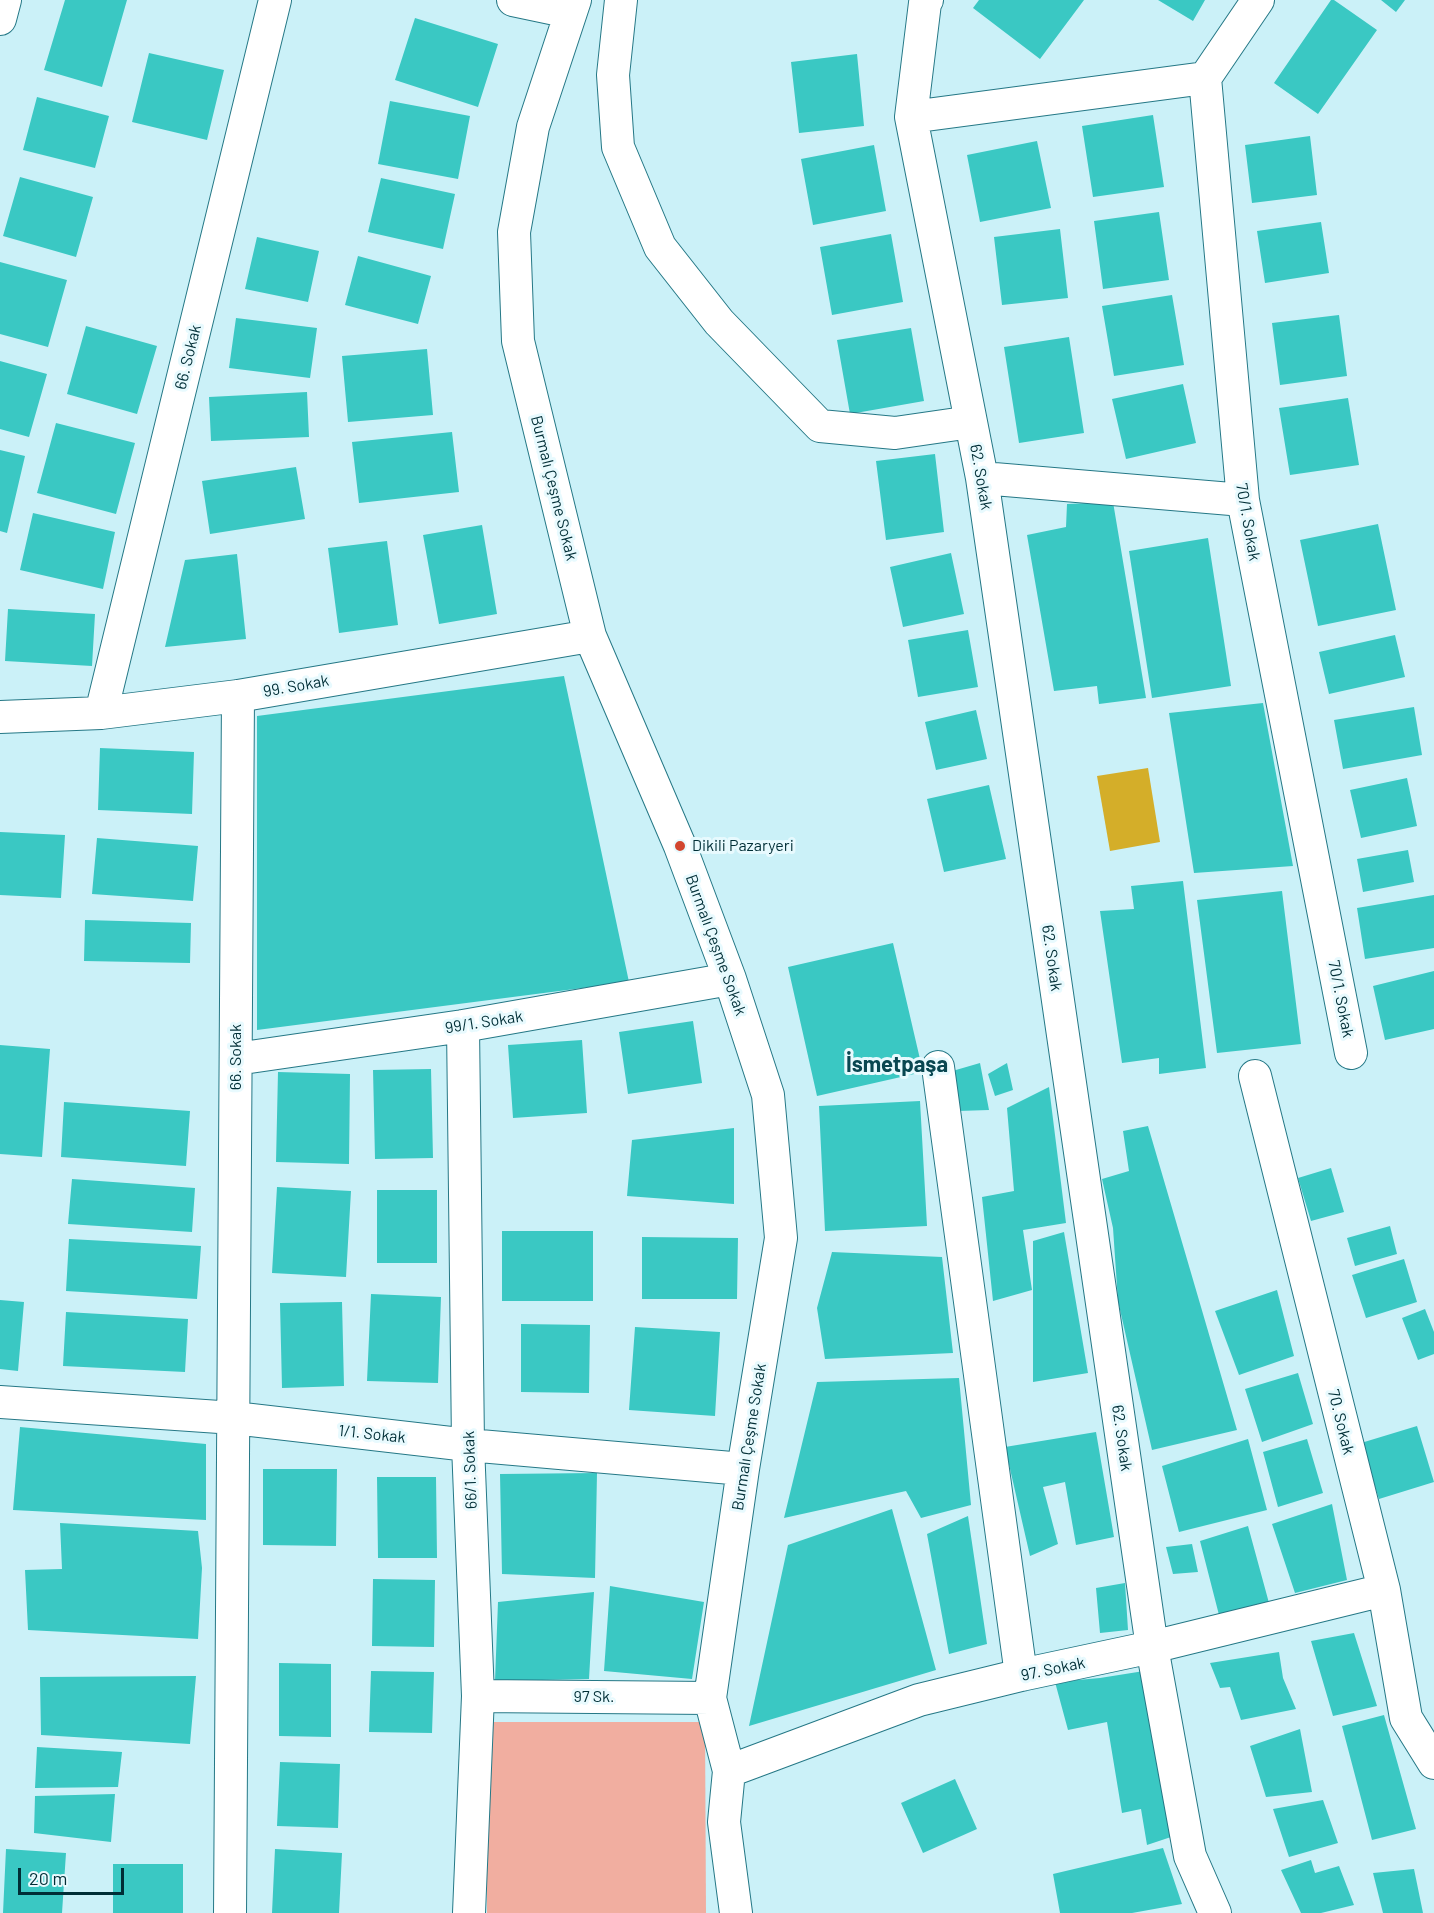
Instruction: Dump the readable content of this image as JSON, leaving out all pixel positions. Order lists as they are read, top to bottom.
{
  "streets": {
    "street": [
      "66. Sokak",
      "62. Sokak",
      "Burmalı Çeşme Sokak",
      "70/1. Sokak",
      "99. Sokak",
      "99/1. Sokak",
      "70. Sokak",
      "1/1. Sokak",
      "66/1. Sokak",
      "97. Sokak",
      "97 Sk."
    ]
  },
  "crossings": [
    ["66. Sokak", "99. Sokak"],
    ["66. Sokak", "99/1. Sokak"],
    ["66. Sokak", "1/1. Sokak"],
    ["62. Sokak", "97. Sokak"],
    ["Burmalı Çeşme Sokak", "99. Sokak"],
    ["Burmalı Çeşme Sokak", "99/1. Sokak"],
    ["Burmalı Çeşme Sokak", "1/1. Sokak"],
    ["Burmalı Çeşme Sokak", "97. Sokak"],
    ["Burmalı Çeşme Sokak", "97 Sk."],
    ["99/1. Sokak", "66/1. Sokak"],
    ["70. Sokak", "97. Sokak"],
    ["1/1. Sokak", "66/1. Sokak"],
    ["66/1. Sokak", "97 Sk."]
  ],
  "districts": ["İsmetpaşa"],
  "places": ["Dikili Pazaryeri"],
  "scale_bar": "20 m"
}
